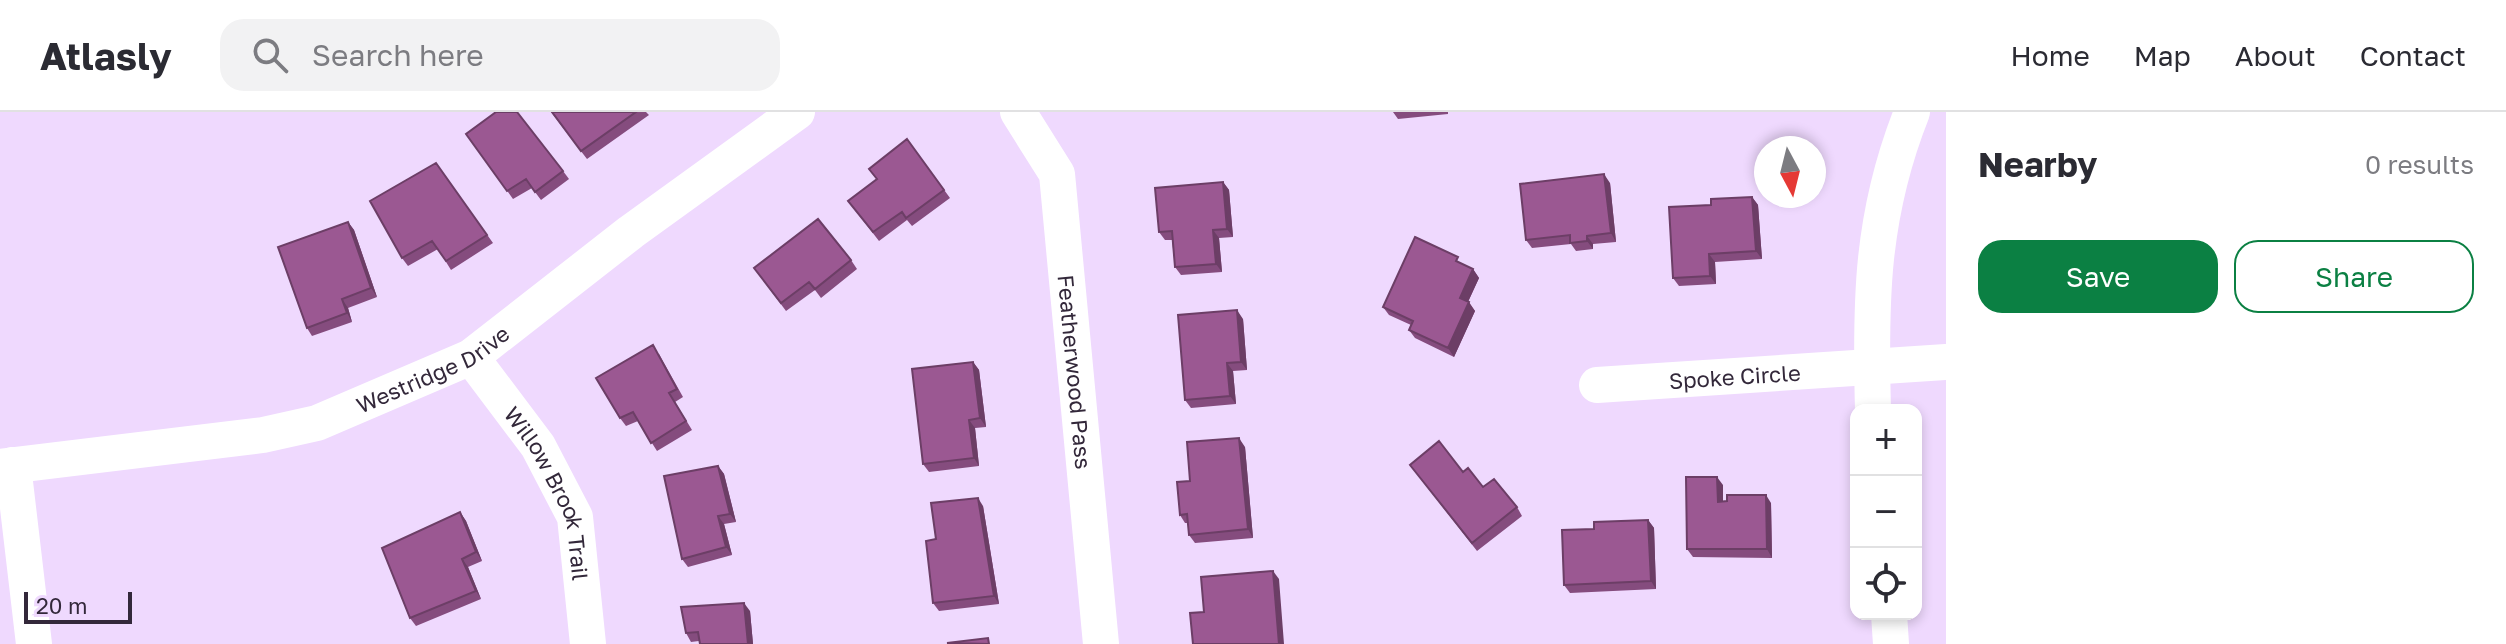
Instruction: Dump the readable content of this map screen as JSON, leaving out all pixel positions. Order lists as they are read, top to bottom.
{
  "streets": {
    "street": [
      "Westridge Drive",
      "Featherwood Pass",
      "Spoke Circle",
      "Willow Brook Trail"
    ]
  },
  "crossings": [
    ["Westridge Drive", "Willow Brook Trail"]
  ],
  "scale_bar": "20 m",
  "north": "bottom",
  "page": {
    "header": "Atlasly",
    "search": "Search here",
    "nav": [
      "Home",
      "Map",
      "About",
      "Contact"
    ],
    "heading": ["Nearby", "0 results"],
    "buttons": ["Save", "Share"],
    "map_buttons": ["+", "−"],
    "scale": "20 m"
  }
}
